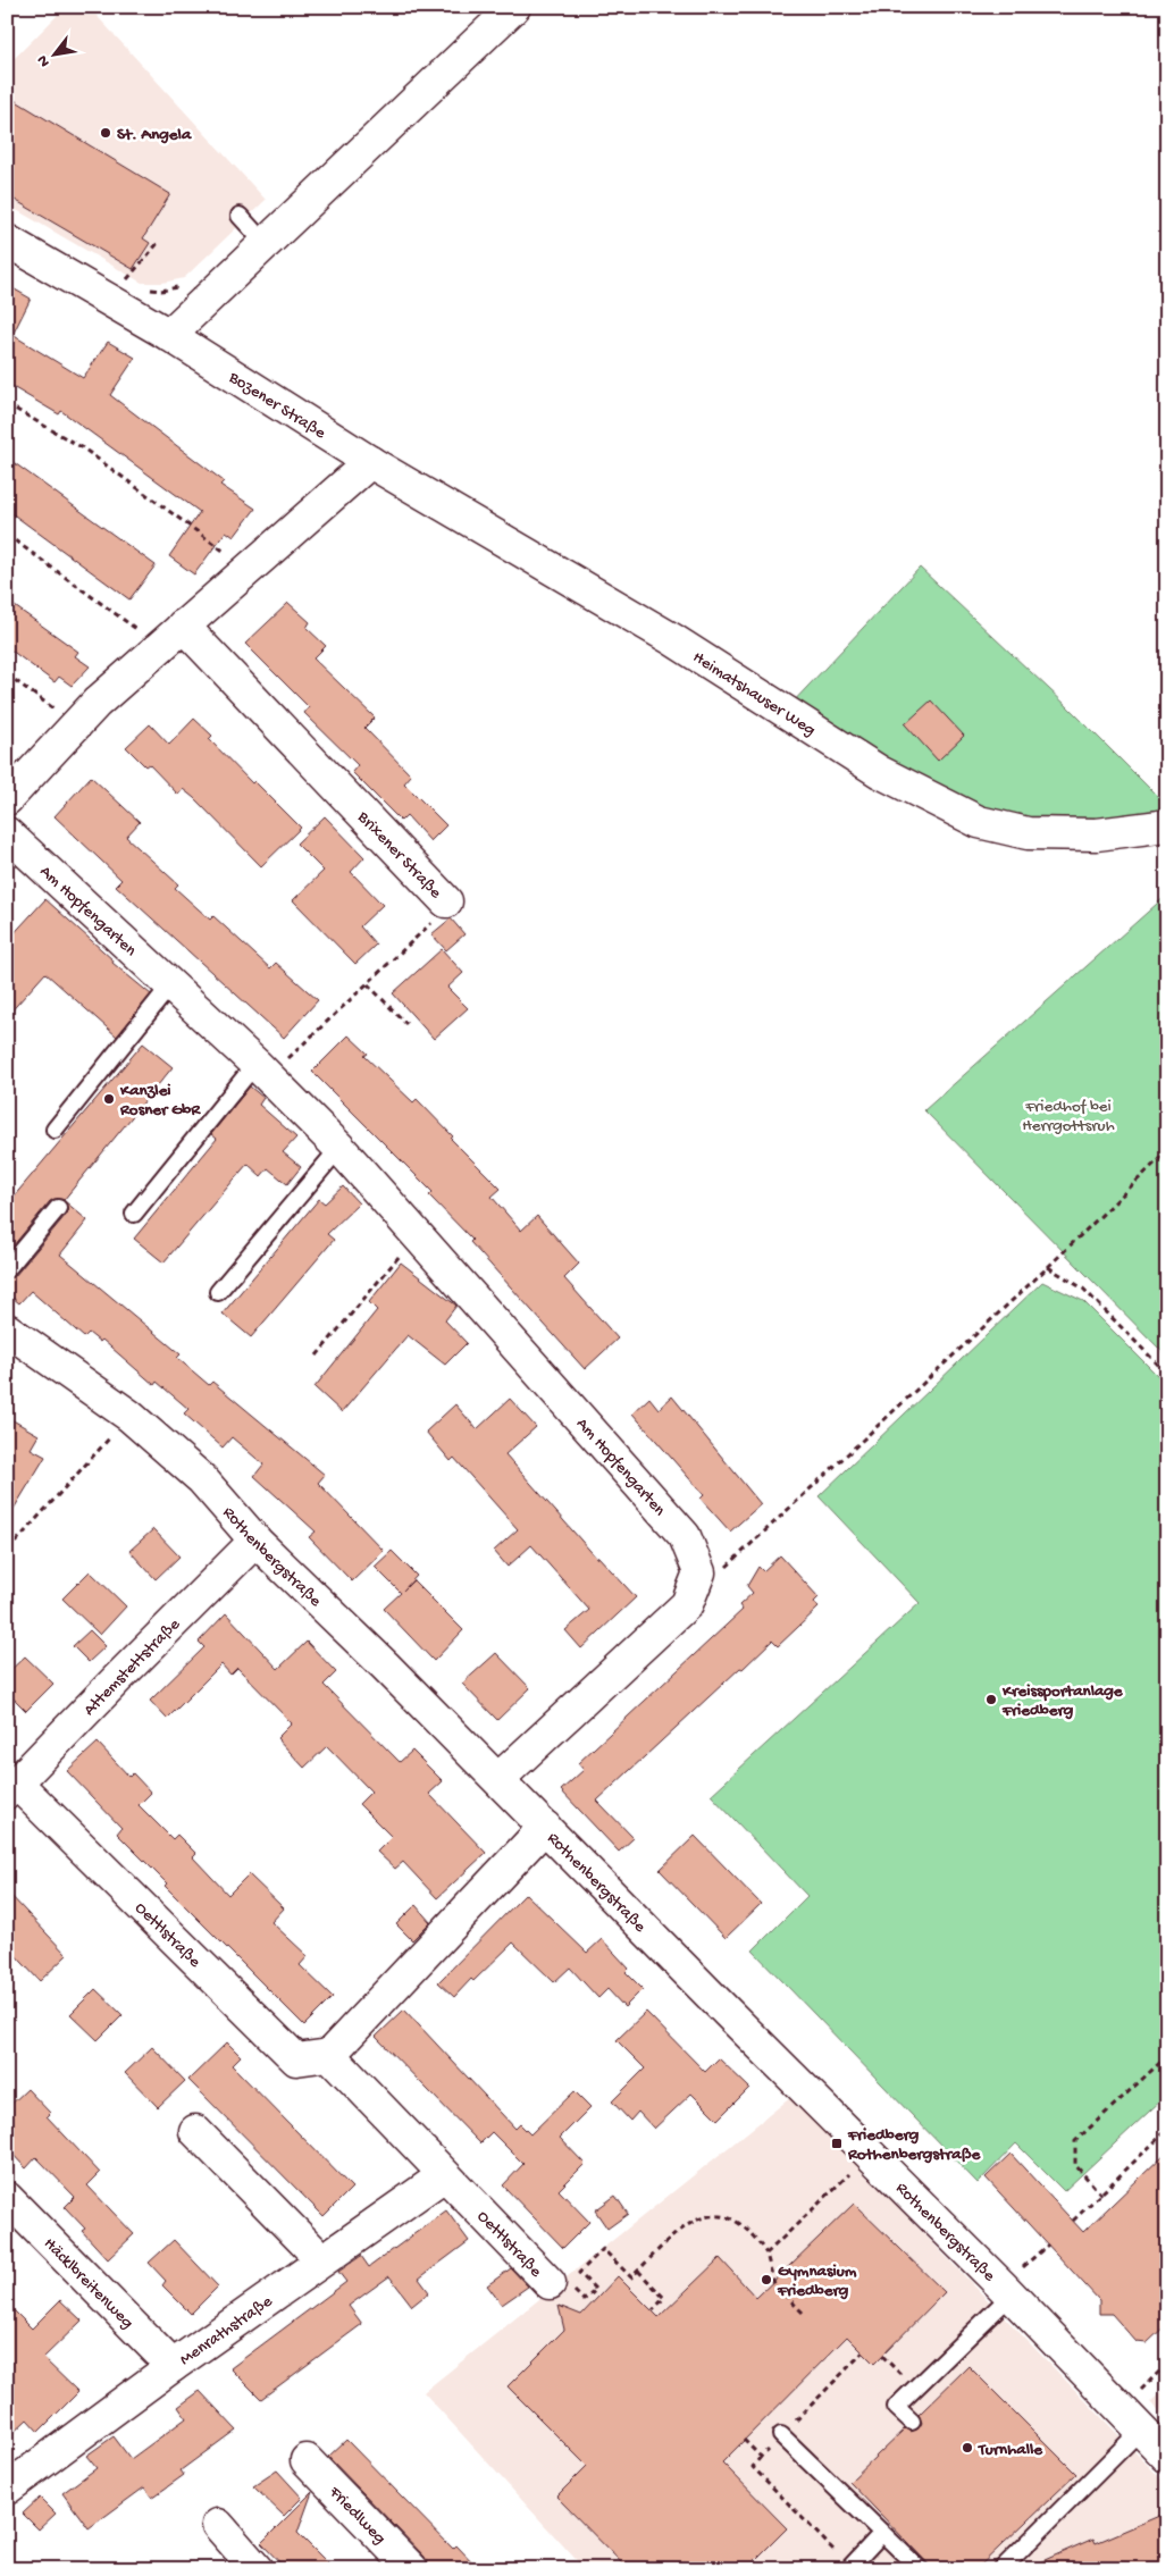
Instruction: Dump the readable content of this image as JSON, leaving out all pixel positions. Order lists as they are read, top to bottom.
{
  "streets": {
    "street": [
      "Bozener Straße",
      "Heimatshauser Weg",
      "Brixener Straße",
      "Am Hopfengarten",
      "Rothenbergstraße",
      "Attemstettstraße",
      "Oettlstraße",
      "Häcklbreitenweg",
      "Menrathstraße",
      "Friedlweg"
    ]
  },
  "crossings": [
    ["Bozener Straße", "Heimatshauser Weg"],
    ["Brixener Straße", "Am Hopfengarten"],
    ["Rothenbergstraße", "Attemstettstraße"],
    ["Attemstettstraße", "Oettlstraße"],
    ["Oettlstraße", "Menrathstraße"],
    ["Häcklbreitenweg", "Menrathstraße"]
  ],
  "parks": ["Friedhof bei Herrgottsruh"],
  "places": {
    "other": [
      "St. Angela",
      "Kanzlei Rosner GbR",
      "Kreissportanlage Friedberg",
      "Gymnasium Friedberg",
      "Turnhalle"
    ],
    "transit": ["Friedberg Rothenbergstraße"]
  },
  "north": "bottom left"
}
